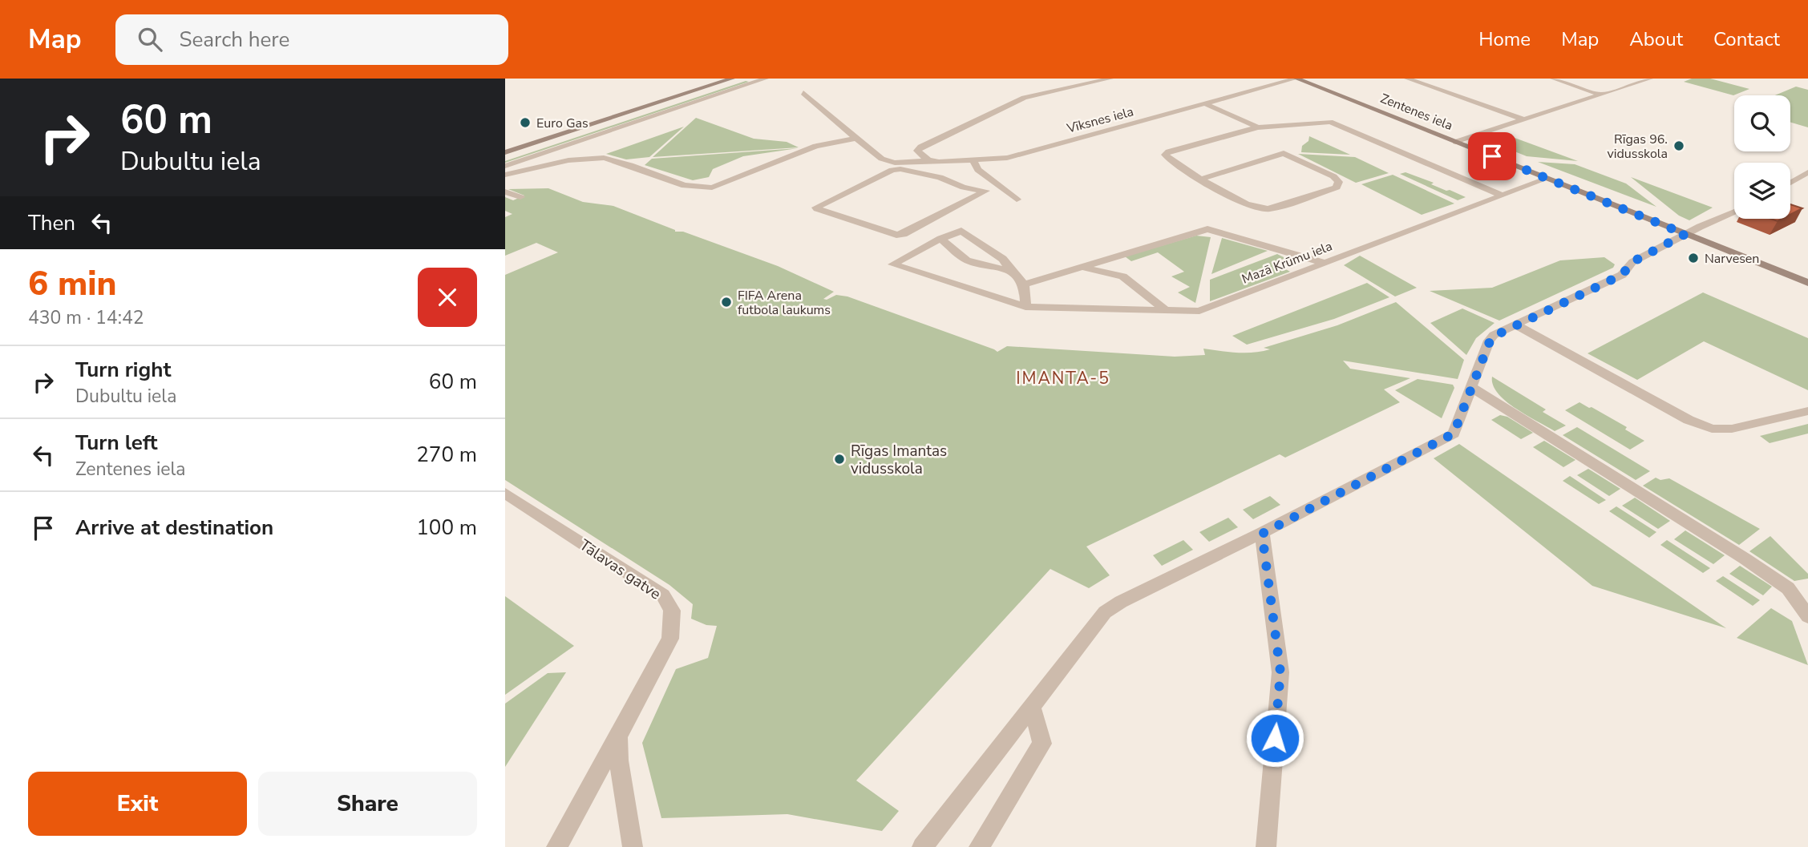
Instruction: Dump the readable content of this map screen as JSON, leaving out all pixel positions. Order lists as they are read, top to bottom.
{
  "streets": {
    "main road": ["Zentenes iela"],
    "street": ["Vīksnes iela", "Mazā Krūmu iela", "Tālavas gatve"]
  },
  "crossings": [
    ["Zentenes iela", "Vīksnes iela"],
    ["Zentenes iela", "Mazā Krūmu iela"]
  ],
  "districts": ["IMANTA-5"],
  "places": [
    "Euro Gas",
    "Rīgas 96. vidusskola",
    "Narvesen",
    "FIFA Arena futbola laukums",
    "Rīgas Imantas vidusskola"
  ],
  "page": {
    "header": "Map",
    "search": "Search here",
    "nav": [
      "Home",
      "Map",
      "About",
      "Contact"
    ],
    "turn": ["60 m", "Dubultu iela"],
    "then": "Then",
    "heading": ["6 min", "430 m · 14:42"],
    "list": [
      {
        "name": "Turn right",
        "note": "Dubultu iela",
        "value": "60 m"
      },
      {
        "name": "Turn left",
        "note": "Zentenes iela",
        "value": "270 m"
      },
      {
        "name": "Arrive at destination",
        "value": "100 m"
      }
    ],
    "buttons": ["Exit", "Share"]
  }
}
